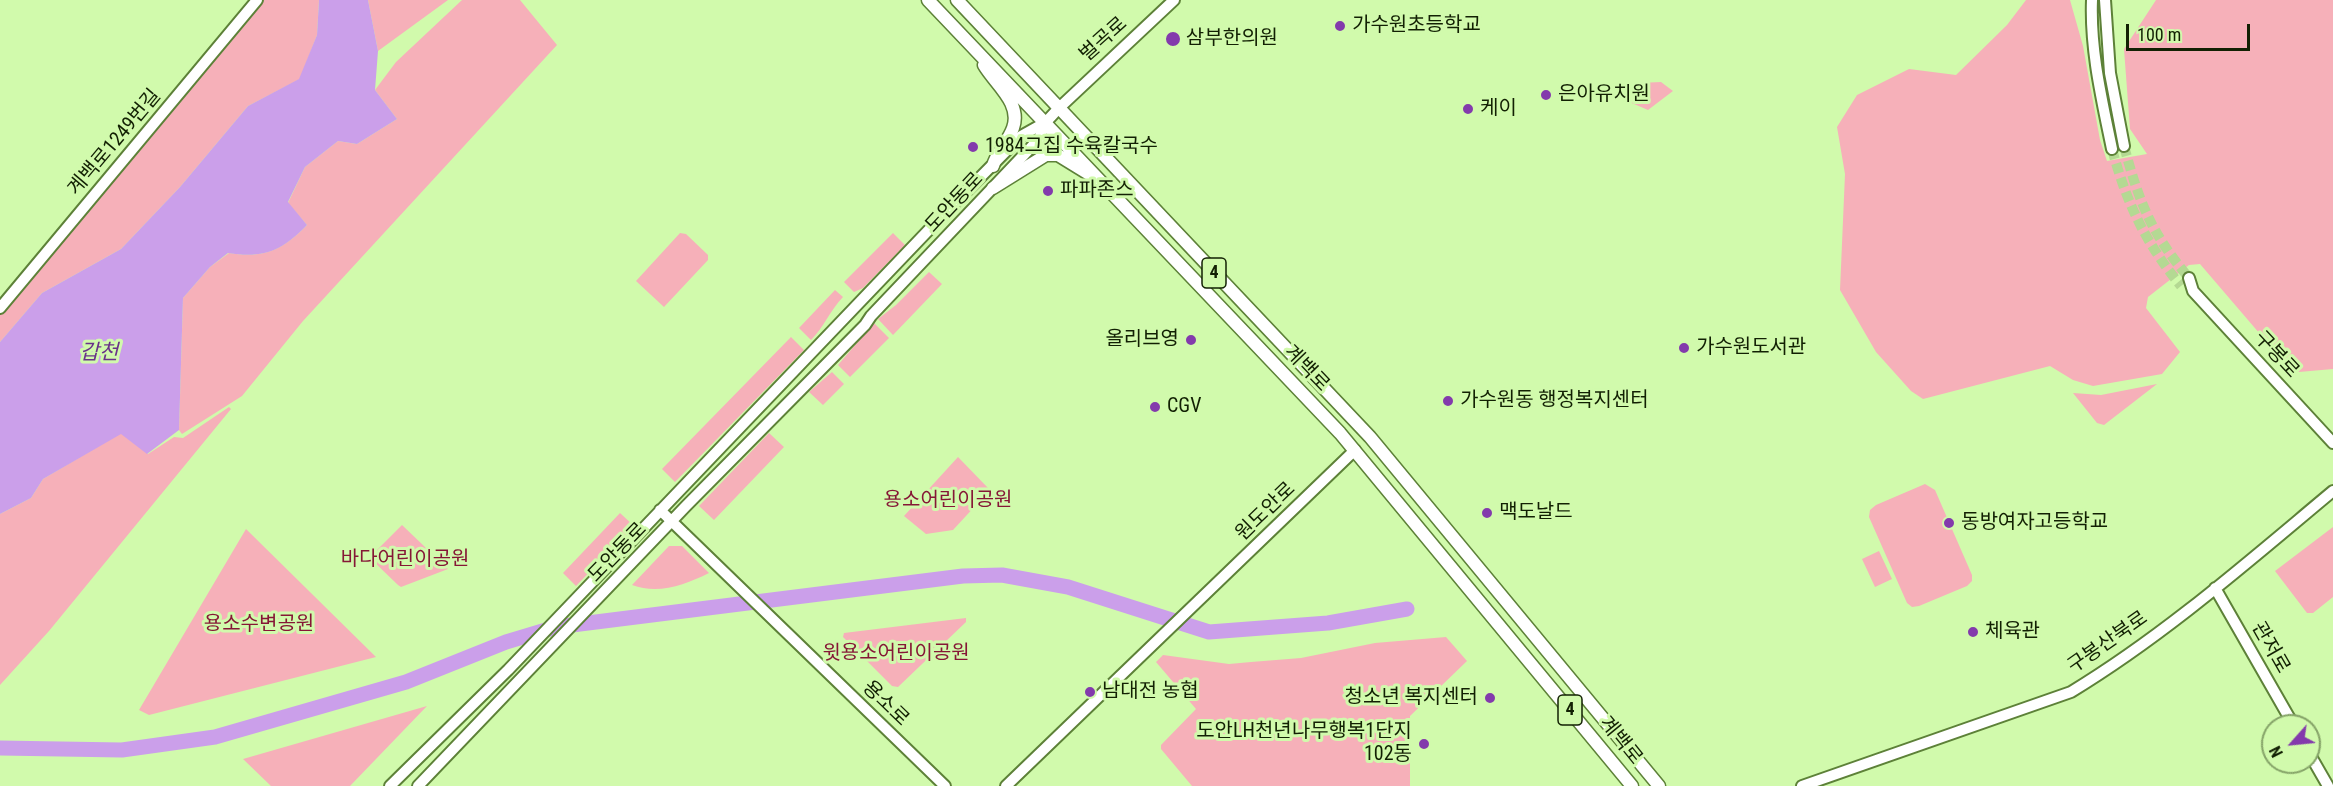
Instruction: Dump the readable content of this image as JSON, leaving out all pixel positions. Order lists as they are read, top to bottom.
{
  "streets": {
    "main road": [
      "벌곡로",
      "계백로1249번길",
      "도안동로",
      "4",
      "구봉로",
      "계백로",
      "원도안로",
      "구봉산북로",
      "관저로",
      "용소로"
    ]
  },
  "crossings": [
    ["벌곡로", "도안동로"],
    ["벌곡로", "계백로"],
    ["도안동로", "계백로"],
    ["도안동로", "용소로"],
    ["계백로", "원도안로"],
    ["구봉산북로", "관저로"]
  ],
  "water": ["갑천"],
  "parks": [
    "용소어린이공원",
    "바다어린이공원",
    "용소수변공원",
    "윗용소어린이공원"
  ],
  "places": [
    "가수원초등학교",
    "삼부한의원",
    "은아유치원",
    "케이",
    "1984그집 수육칼국수",
    "파파존스",
    "올리브영",
    "가수원도서관",
    "가수원동 행정복지센터",
    "CGV",
    "맥도날드",
    "동방여자고등학교",
    "체육관",
    "남대전 농협",
    "청소년 복지센터",
    "도안LH천년나무행복1단지 102동"
  ],
  "scale_bar": "100 m",
  "north": "bottom left"
}
